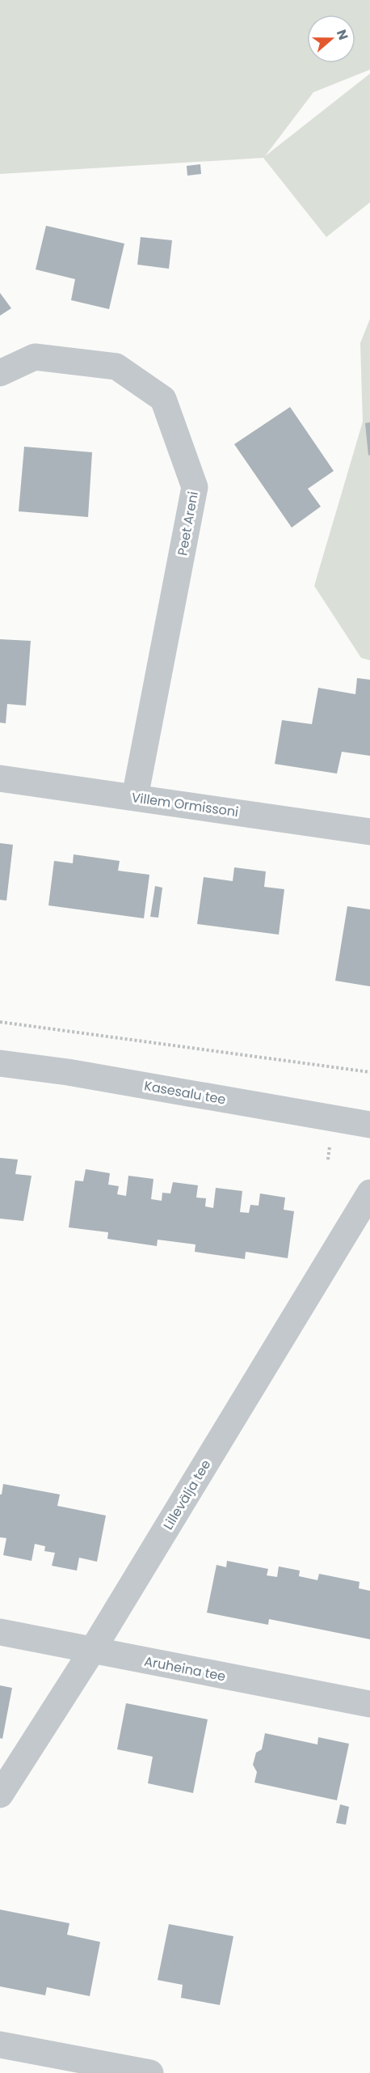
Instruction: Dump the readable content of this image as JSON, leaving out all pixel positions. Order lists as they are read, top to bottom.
{
  "streets": {
    "street": [
      "Peet Areni",
      "Villem Ormissoni",
      "Kasesalu tee",
      "Lillevälja tee",
      "Aruheina tee"
    ]
  },
  "crossings": [
    ["Peet Areni", "Villem Ormissoni"],
    ["Lillevälja tee", "Aruheina tee"]
  ],
  "north": "right"
}
